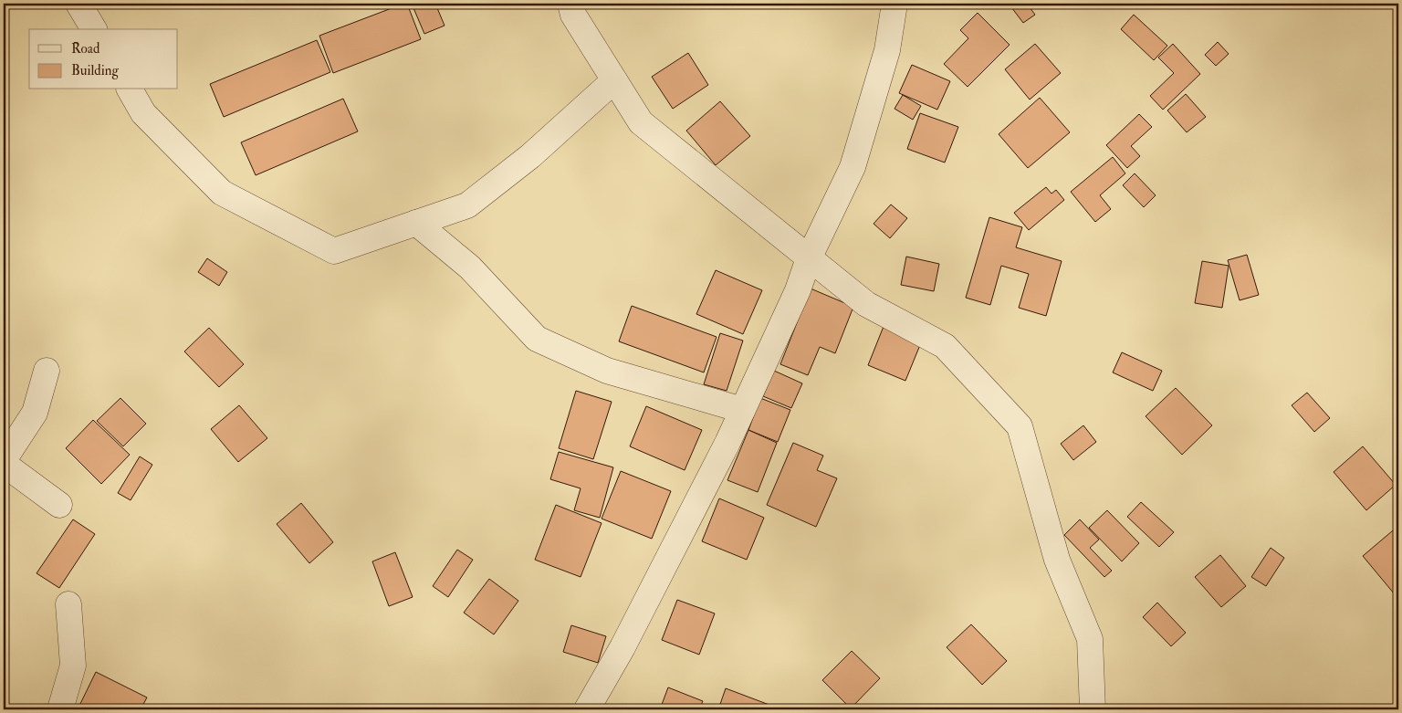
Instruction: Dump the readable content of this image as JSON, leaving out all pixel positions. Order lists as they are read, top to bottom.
{
  "legend": ["Road", "Building"]
}
